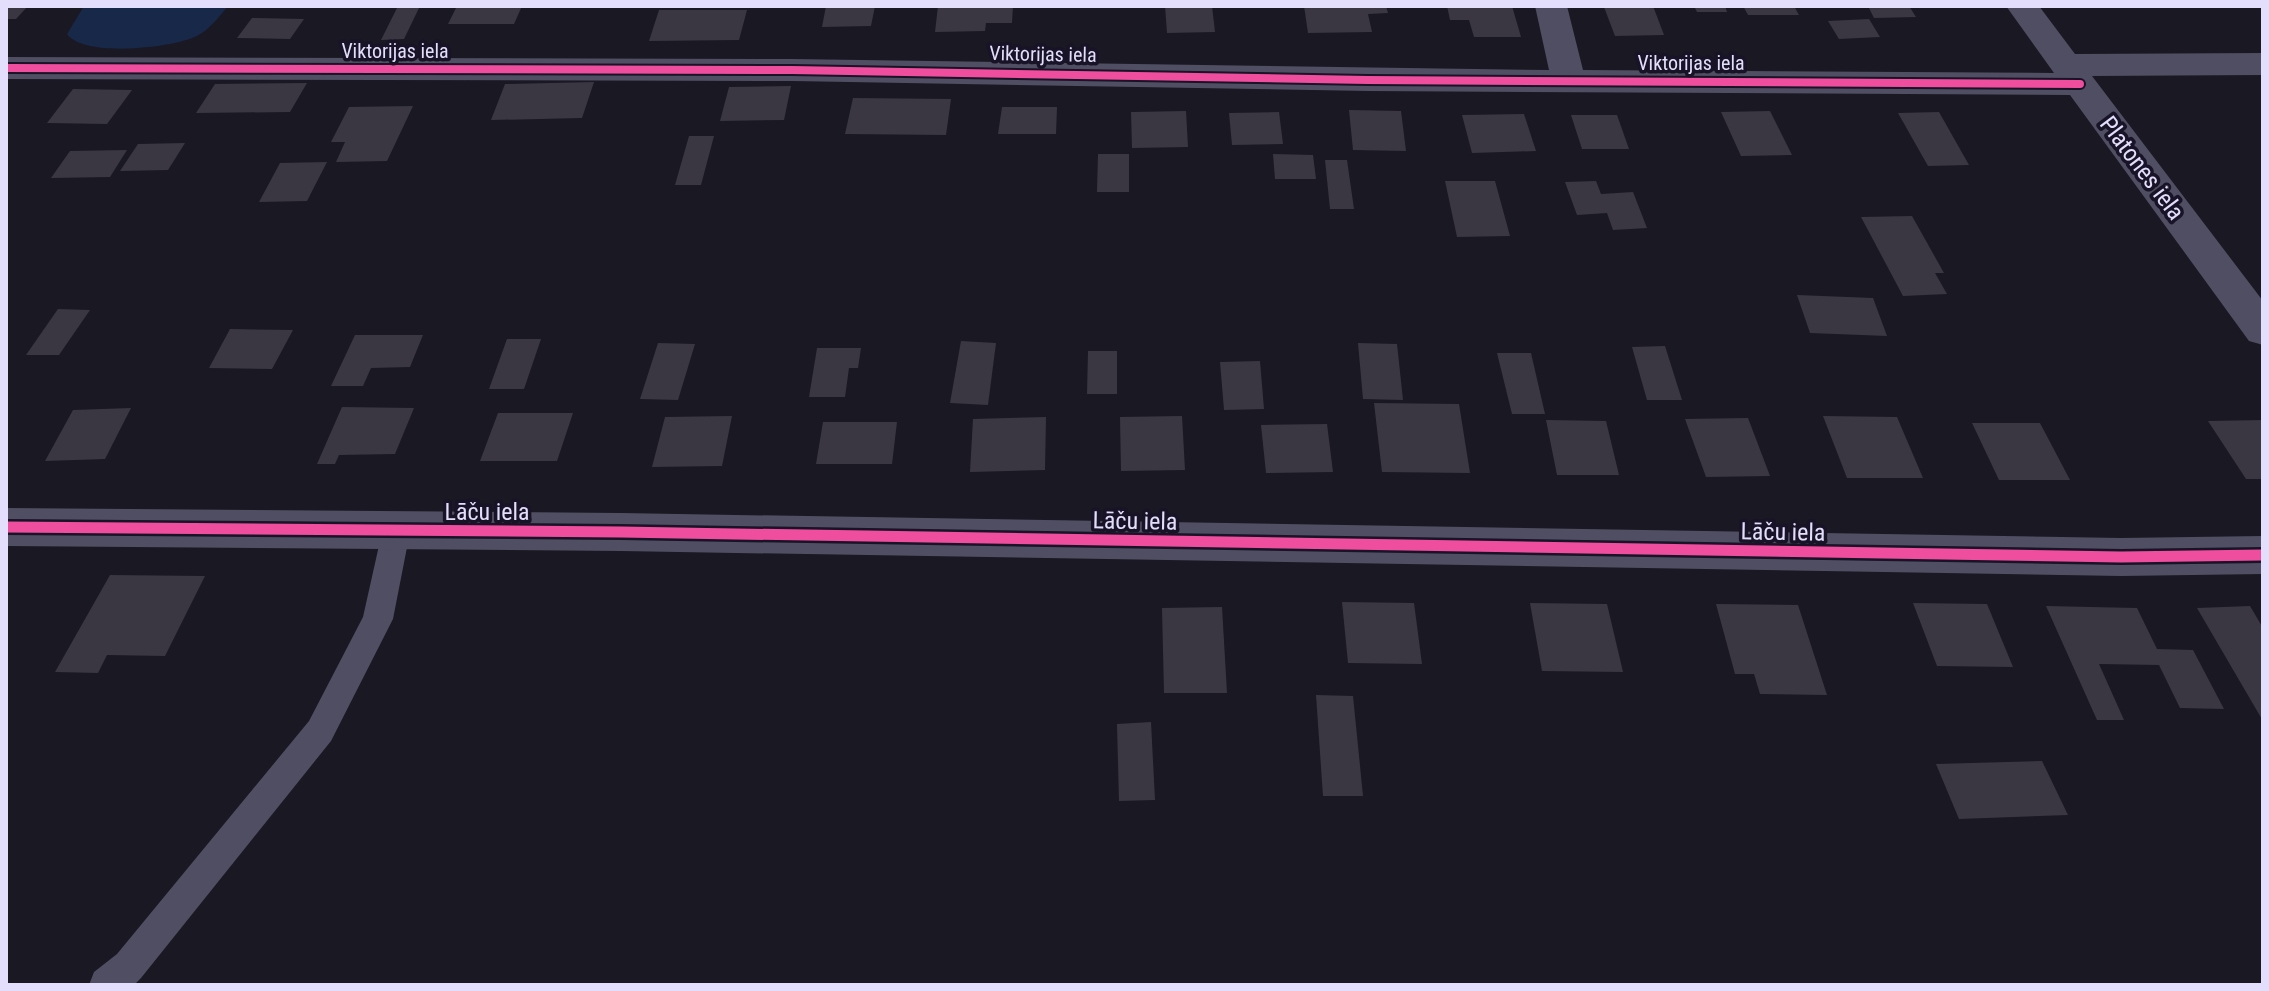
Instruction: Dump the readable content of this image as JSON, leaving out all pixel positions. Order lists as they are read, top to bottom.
{
  "streets": {
    "street": ["Viktorijas iela", "Platones iela", "Lāču iela"]
  },
  "crossings": [
    ["Viktorijas iela", "Platones iela"]
  ]
}
